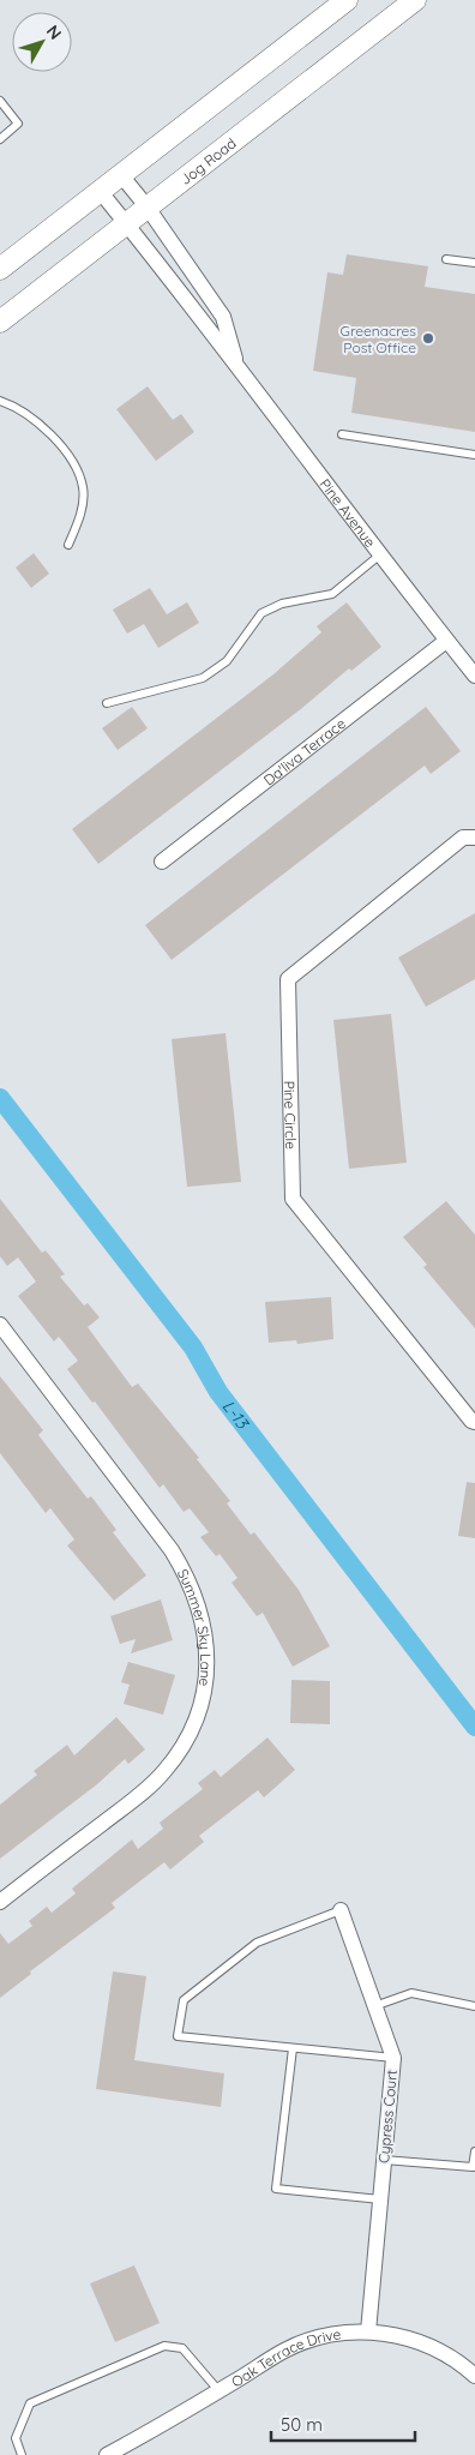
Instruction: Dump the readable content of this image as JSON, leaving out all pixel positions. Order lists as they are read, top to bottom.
{
  "streets": {
    "main road": ["Jog Road"],
    "street": [
      "Pine Avenue",
      "Da'liva Terrace",
      "Pine Circle",
      "Summer Sky Lane",
      "Cypress Court",
      "Oak Terrace Drive"
    ]
  },
  "crossings": [
    ["Jog Road", "Pine Avenue"],
    ["Pine Avenue", "Da'liva Terrace"],
    ["Cypress Court", "Oak Terrace Drive"]
  ],
  "water": ["L-13"],
  "places": ["Greenacres Post Office"],
  "scale_bar": "50 m",
  "north": "top right"
}
